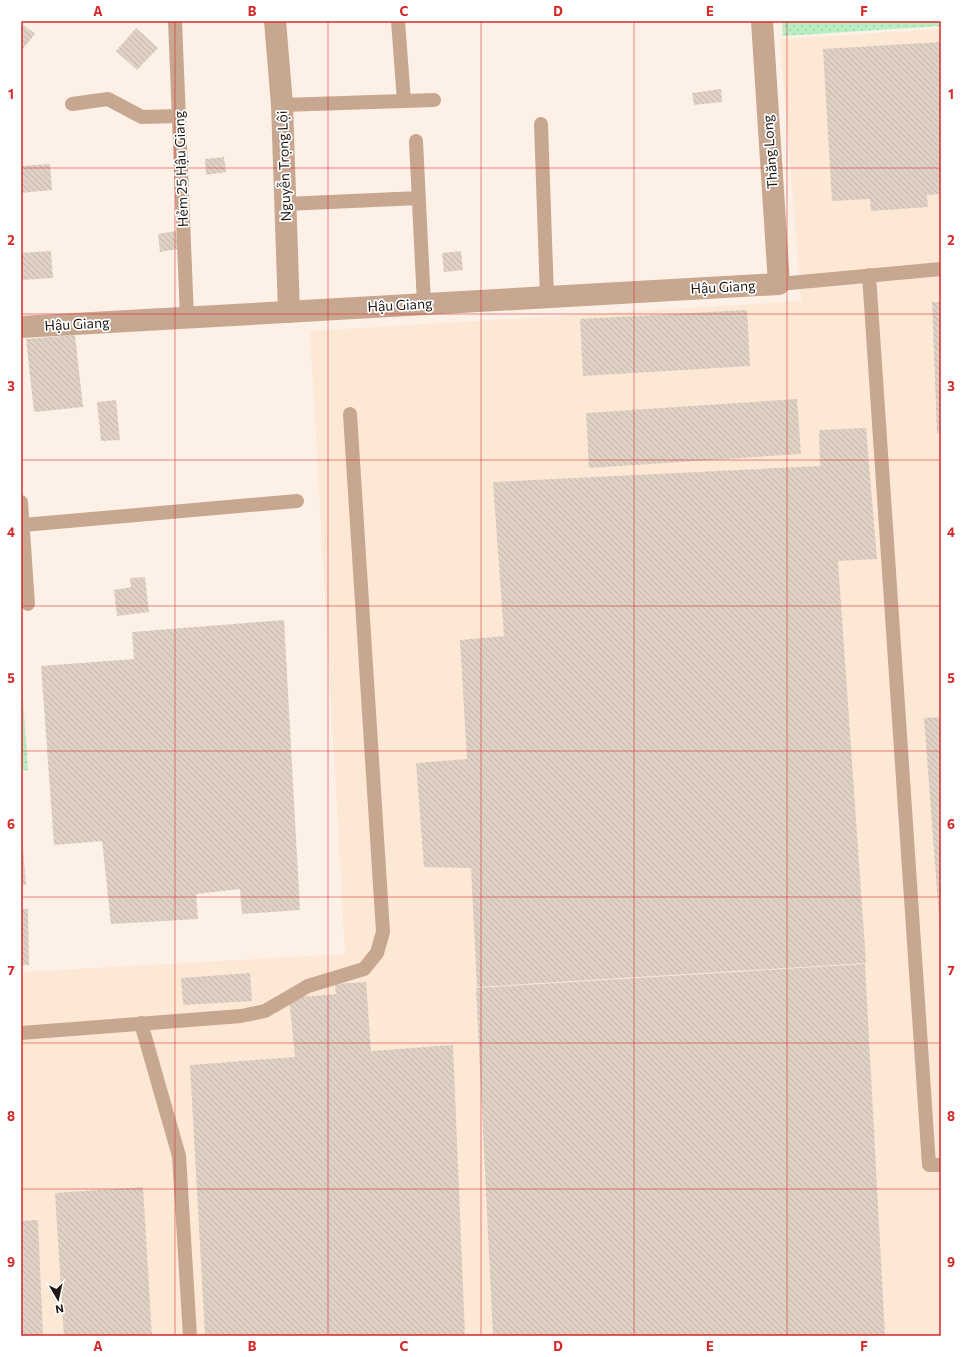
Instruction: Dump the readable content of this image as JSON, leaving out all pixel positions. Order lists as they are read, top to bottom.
{
  "streets": {
    "street": ["Thăng Long", "Nguyễn Trọng Lội", "Hậu Giang"],
    "lane": ["Hẻm 25 Hậu Giang"]
  },
  "crossings": [
    ["Thăng Long", "Hậu Giang"],
    ["Nguyễn Trọng Lội", "Hậu Giang"],
    ["Hẻm 25 Hậu Giang", "Hậu Giang"]
  ],
  "north": "bottom",
  "grid": {
    "columns": [
      "A",
      "B",
      "C",
      "D",
      "E",
      "F"
    ],
    "rows": [
      "1",
      "2",
      "3",
      "4",
      "5",
      "6",
      "7",
      "8",
      "9"
    ]
  }
}
